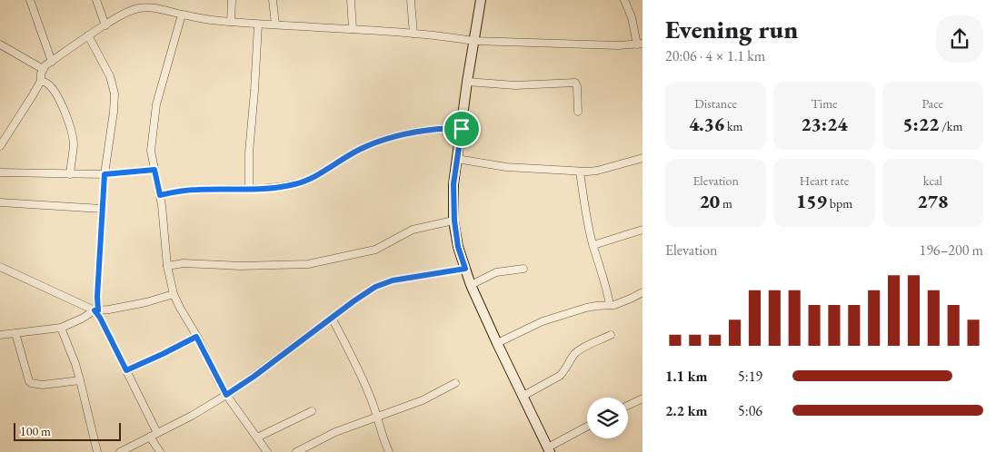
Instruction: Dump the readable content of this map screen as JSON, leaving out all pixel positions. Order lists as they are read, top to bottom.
{
  "scale_bar": "100 m",
  "page": {
    "heading": ["Evening run", "20:06 · 4 × 1.1 km"],
    "stats": [
      ["Distance", "4.36 km"],
      ["Time", "23:24"],
      ["Pace", "5:22 /km"],
      ["Elevation", "20 m"],
      ["Heart rate", "159 bpm"],
      ["kcal", "278"]
    ],
    "chart": ["Elevation", "196–200 m"],
    "list": [
      {
        "name": "1.1 km",
        "note": "5:19"
      },
      {
        "name": "2.2 km",
        "note": "5:06"
      }
    ],
    "scale": "100 m"
  }
}
